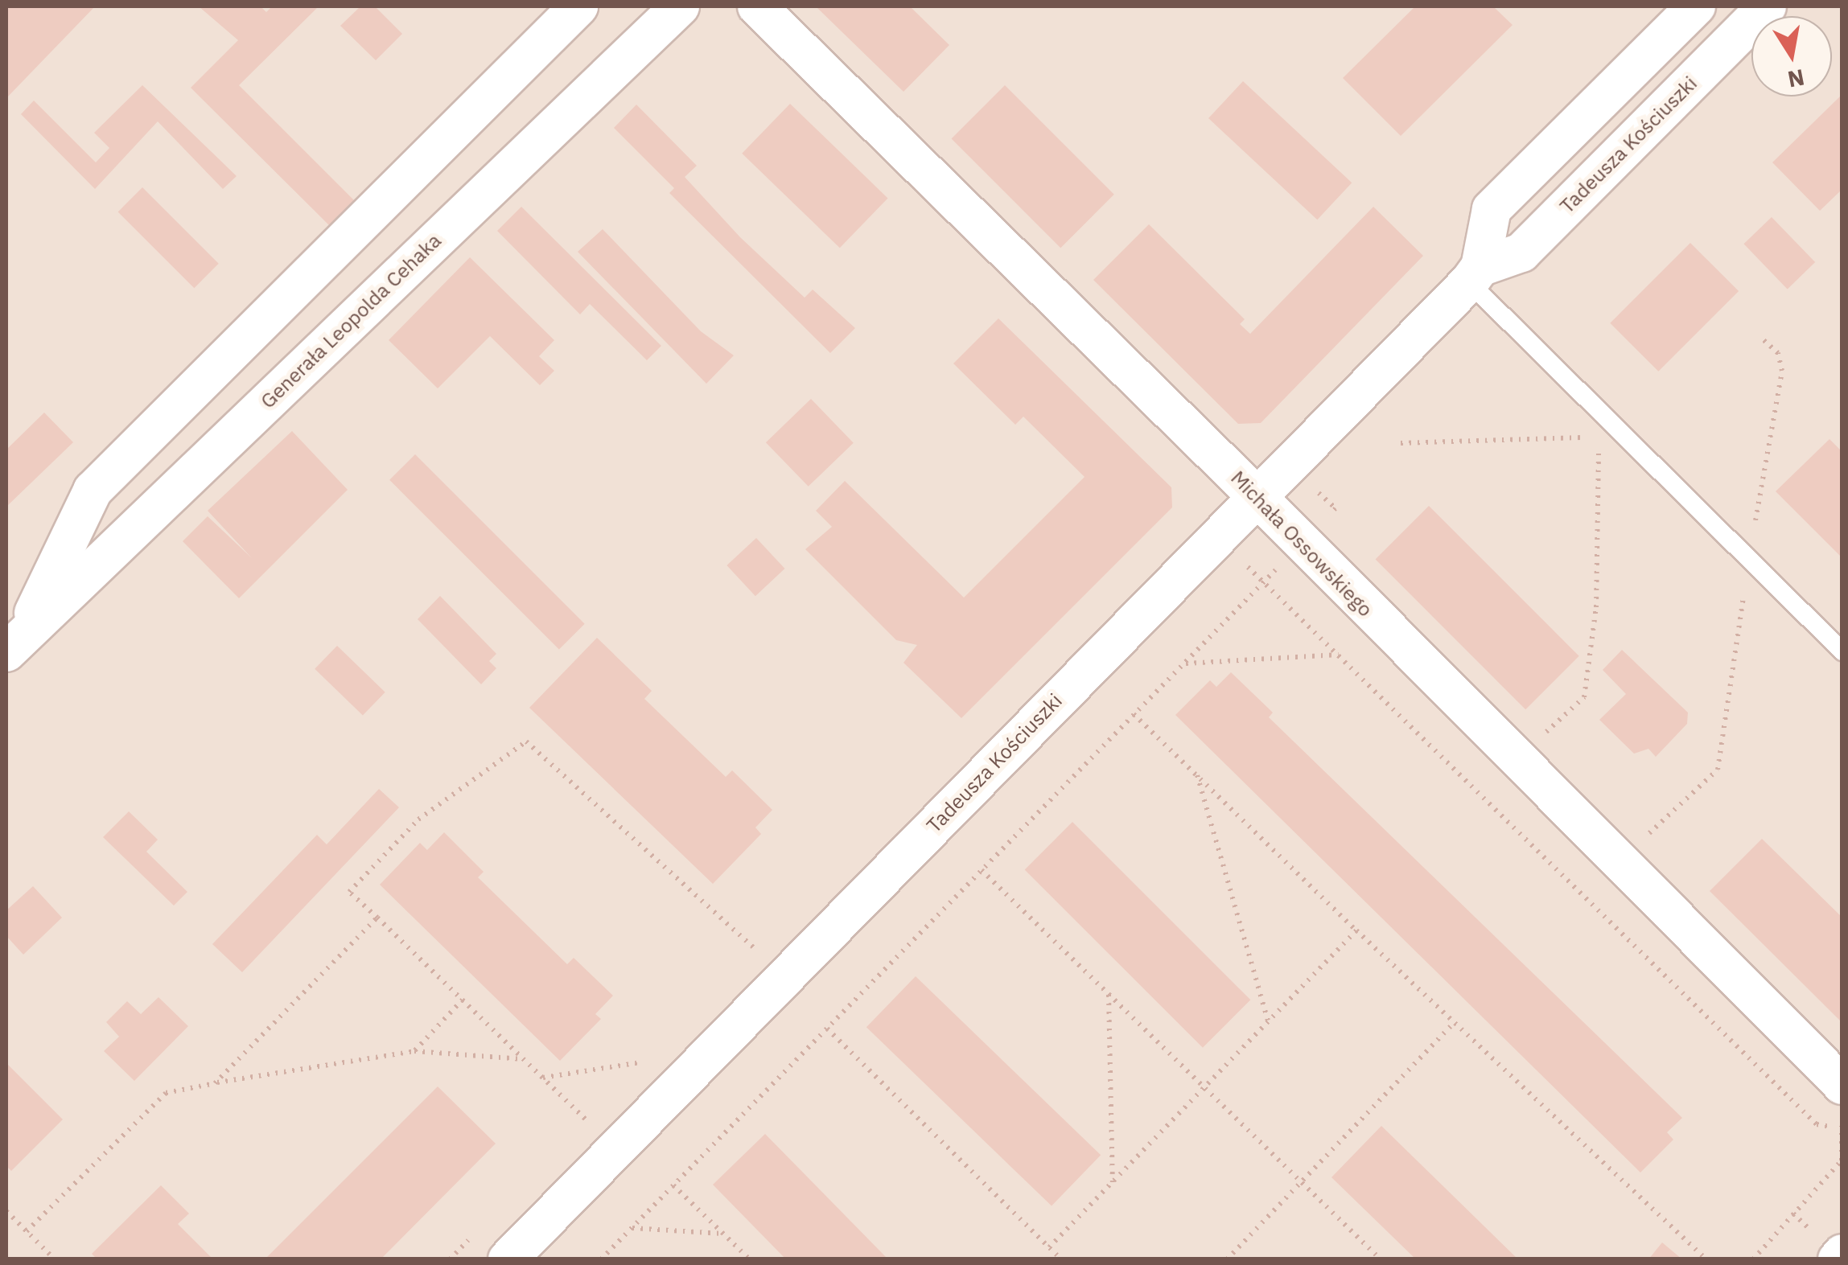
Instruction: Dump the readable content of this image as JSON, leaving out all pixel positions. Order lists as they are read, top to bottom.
{
  "streets": {
    "street": ["Tadeusza Kościuszki", "Generała Leopolda Cehaka", "Michała Ossowskiego"]
  },
  "crossings": [
    ["Tadeusza Kościuszki", "Michała Ossowskiego"]
  ],
  "north": "bottom"
}
